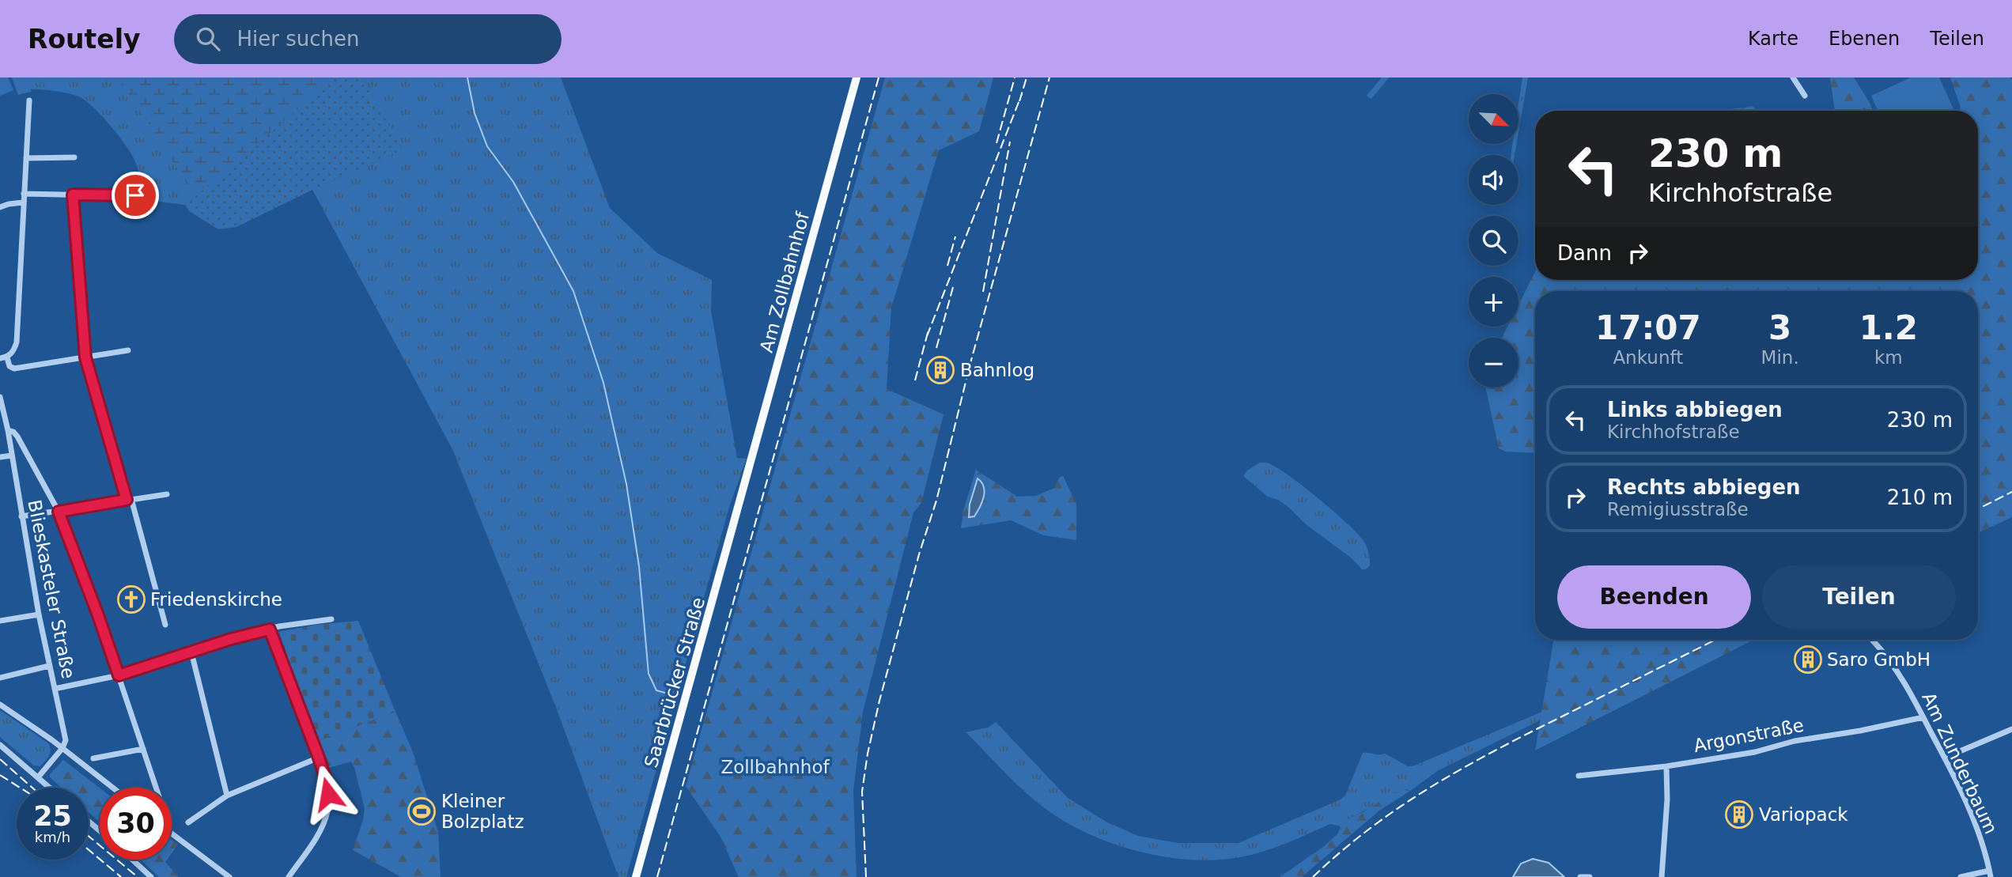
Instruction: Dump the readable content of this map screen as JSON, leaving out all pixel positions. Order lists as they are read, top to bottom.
{
  "streets": {
    "main road": ["Am Zollbahnhof", "Saarbrücker Straße"],
    "street": ["Blieskasteler Straße", "Argonstraße", "Am Zunderbaum"]
  },
  "crossings": [
    ["Am Zollbahnhof", "Saarbrücker Straße"],
    ["Argonstraße", "Am Zunderbaum"]
  ],
  "parks": ["Zollbahnhof"],
  "places": {
    "building": ["Bahnlog", "Saro GmbH", "Variopack"],
    "church": ["Friedenskirche"],
    "sports": ["Kleiner Bolzplatz"]
  },
  "north": "bottom right",
  "page": {
    "header": "Routely",
    "search": "Hier suchen",
    "nav": ["Karte", "Ebenen", "Teilen"],
    "map_buttons": ["+", "−"],
    "turn": ["230 m", "Kirchhofstraße"],
    "then": "Dann",
    "eta": [
      "17:07",
      "Ankunft",
      "3",
      "Min.",
      "1.2",
      "km"
    ],
    "list": [
      {
        "name": "Links abbiegen",
        "note": "Kirchhofstraße",
        "value": "230 m"
      },
      {
        "name": "Rechts abbiegen",
        "note": "Remigiusstraße",
        "value": "210 m"
      }
    ],
    "buttons": ["Beenden", "Teilen"],
    "speed": "25 km/h",
    "limit": "30"
  }
}
